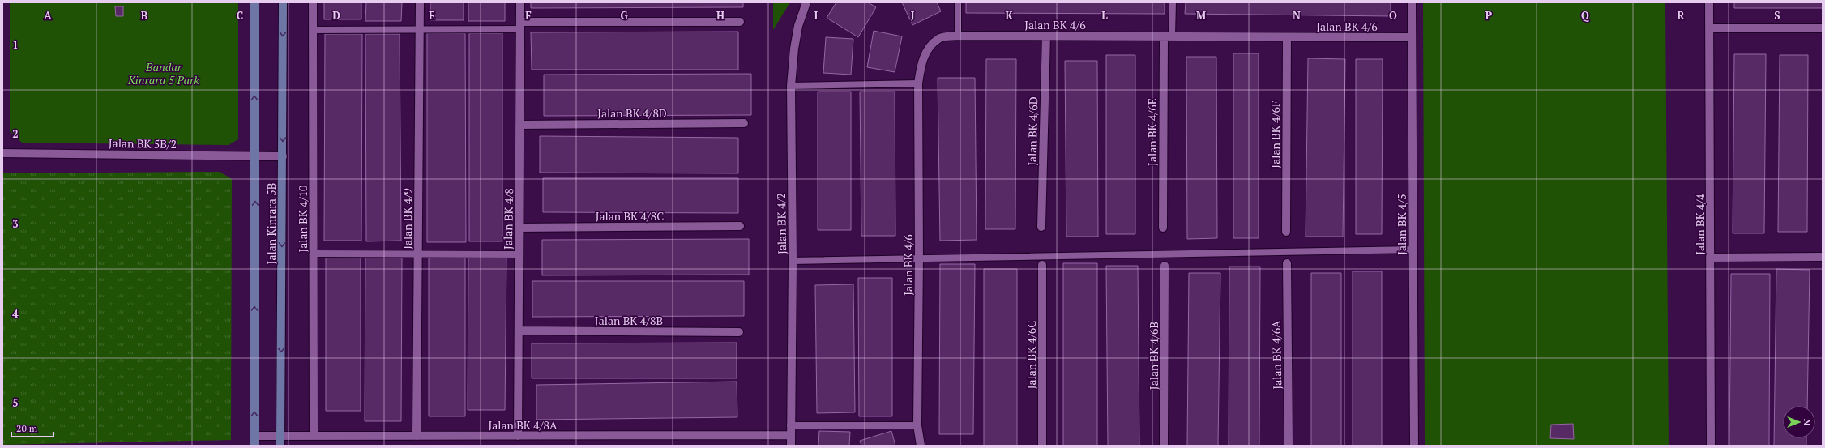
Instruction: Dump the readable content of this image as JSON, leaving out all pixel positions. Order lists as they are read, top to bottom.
{
  "streets": {
    "street": [
      "Jalan BK 4/6",
      "Jalan BK 4/8D",
      "Jalan BK 4/6D",
      "Jalan BK 4/6E",
      "Jalan BK 4/6F",
      "Jalan BK 5B/2",
      "Jalan BK 4/8C",
      "Jalan BK 4/10",
      "Jalan BK 4/9",
      "Jalan BK 4/8",
      "Jalan Kinrara 5B",
      "Jalan BK 4/2",
      "Jalan BK 4/5",
      "Jalan BK 4/4",
      "Jalan BK 4/8B",
      "Jalan BK 4/6C",
      "Jalan BK 4/6A",
      "Jalan BK 4/6B",
      "Jalan BK 4/8A"
    ]
  },
  "crossings": [
    ["Jalan BK 4/6", "Jalan BK 4/6D"],
    ["Jalan BK 4/6", "Jalan BK 4/6E"],
    ["Jalan BK 4/6", "Jalan BK 4/6F"],
    ["Jalan BK 4/6", "Jalan BK 4/5"],
    ["Jalan BK 4/8D", "Jalan BK 4/8"],
    ["Jalan BK 5B/2", "Jalan Kinrara 5B"],
    ["Jalan BK 4/8C", "Jalan BK 4/8"],
    ["Jalan BK 4/10", "Jalan BK 4/8A"],
    ["Jalan BK 4/9", "Jalan BK 4/8A"],
    ["Jalan BK 4/8", "Jalan BK 4/8B"],
    ["Jalan BK 4/8", "Jalan BK 4/8A"],
    ["Jalan Kinrara 5B", "Jalan BK 4/8A"],
    ["Jalan BK 4/2", "Jalan BK 4/8A"]
  ],
  "parks": ["Bandar Kinrara 5 Park"],
  "scale_bar": "20 m",
  "north": "right",
  "grid": {
    "columns": [
      "A",
      "B",
      "C",
      "D",
      "E",
      "F",
      "G",
      "H",
      "I",
      "J",
      "K",
      "L",
      "M",
      "N",
      "O",
      "P",
      "Q",
      "R",
      "S"
    ],
    "rows": [
      "1",
      "2",
      "3",
      "4",
      "5"
    ]
  }
}
